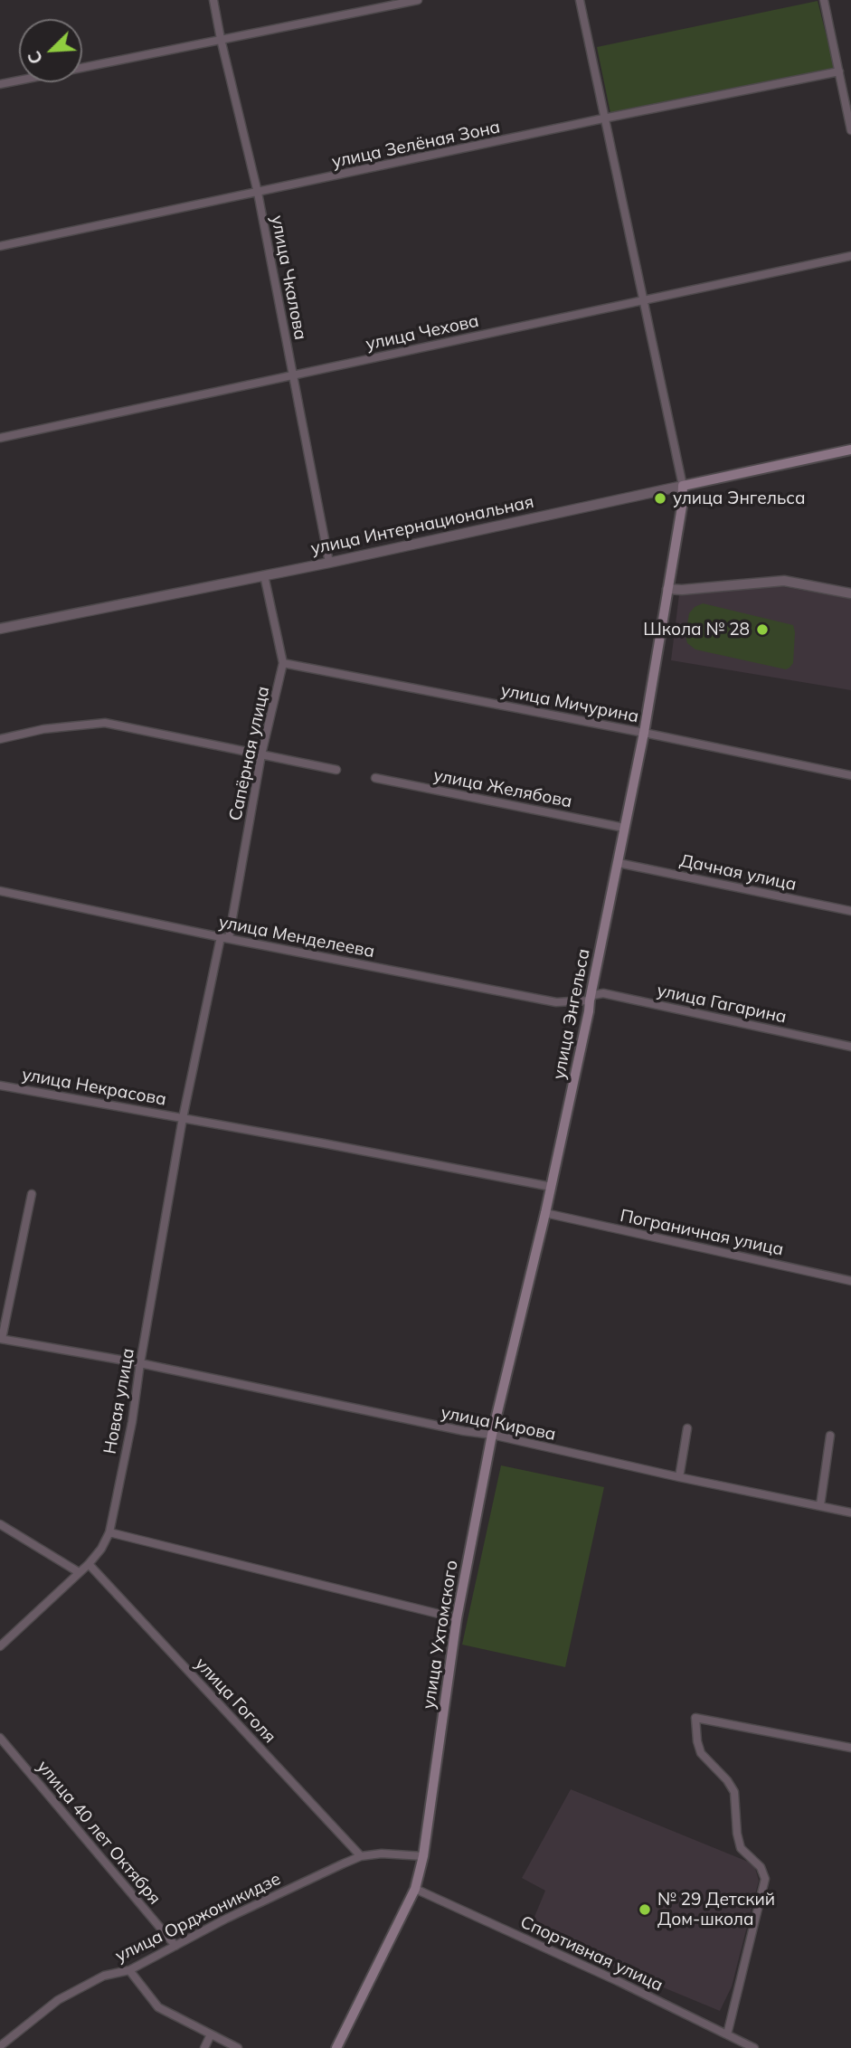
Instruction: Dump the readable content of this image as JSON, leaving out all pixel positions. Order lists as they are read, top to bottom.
{
  "streets": {
    "main road": ["улица Интернациональная", "улица Энгельса", "улица Ухтомского"],
    "street": [
      "улица Зелёная Зона",
      "улица Чкалова",
      "улица Чехова",
      "улица Мичурина",
      "Сапёрная улица",
      "улица Желябова",
      "Дачная улица",
      "улица Менделеева",
      "улица Гагарина",
      "улица Некрасова",
      "Пограничная улица",
      "Новая улица",
      "улица Кирова",
      "улица Гоголя",
      "улица 40 лет Октября",
      "улица Орджоникидзе",
      "Спортивная улица"
    ]
  },
  "crossings": [
    ["улица Зелёная Зона", "улица Чкалова"],
    ["улица Зелёная Зона", "улица Энгельса"],
    ["улица Чкалова", "улица Чехова"],
    ["улица Чкалова", "улица Интернациональная"],
    ["улица Чехова", "улица Энгельса"],
    ["улица Интернациональная", "Сапёрная улица"],
    ["улица Интернациональная", "улица Энгельса"],
    ["улица Мичурина", "Сапёрная улица"],
    ["улица Мичурина", "улица Энгельса"],
    ["Сапёрная улица", "улица Менделеева"],
    ["Сапёрная улица", "улица Некрасова"],
    ["Сапёрная улица", "Новая улица"],
    ["улица Желябова", "улица Энгельса"],
    ["Дачная улица", "улица Энгельса"],
    ["улица Менделеева", "улица Гагарина"],
    ["улица Менделеева", "улица Энгельса"],
    ["улица Гагарина", "улица Энгельса"],
    ["улица Энгельса", "улица Некрасова"],
    ["улица Энгельса", "Пограничная улица"],
    ["улица Энгельса", "улица Ухтомского"],
    ["улица Некрасова", "Новая улица"],
    ["Пограничная улица", "улица Ухтомского"],
    ["Новая улица", "улица Кирова"],
    ["Новая улица", "улица Гоголя"],
    ["улица Кирова", "улица Ухтомского"],
    ["улица Ухтомского", "улица Орджоникидзе"],
    ["улица Ухтомского", "Спортивная улица"],
    ["улица Гоголя", "улица Орджоникидзе"],
    ["улица 40 лет Октября", "улица Орджоникидзе"]
  ],
  "places": ["улица Энгельса", "Школа № 28", "№ 29 Детский Дом-школа"],
  "north": "bottom left"
}
